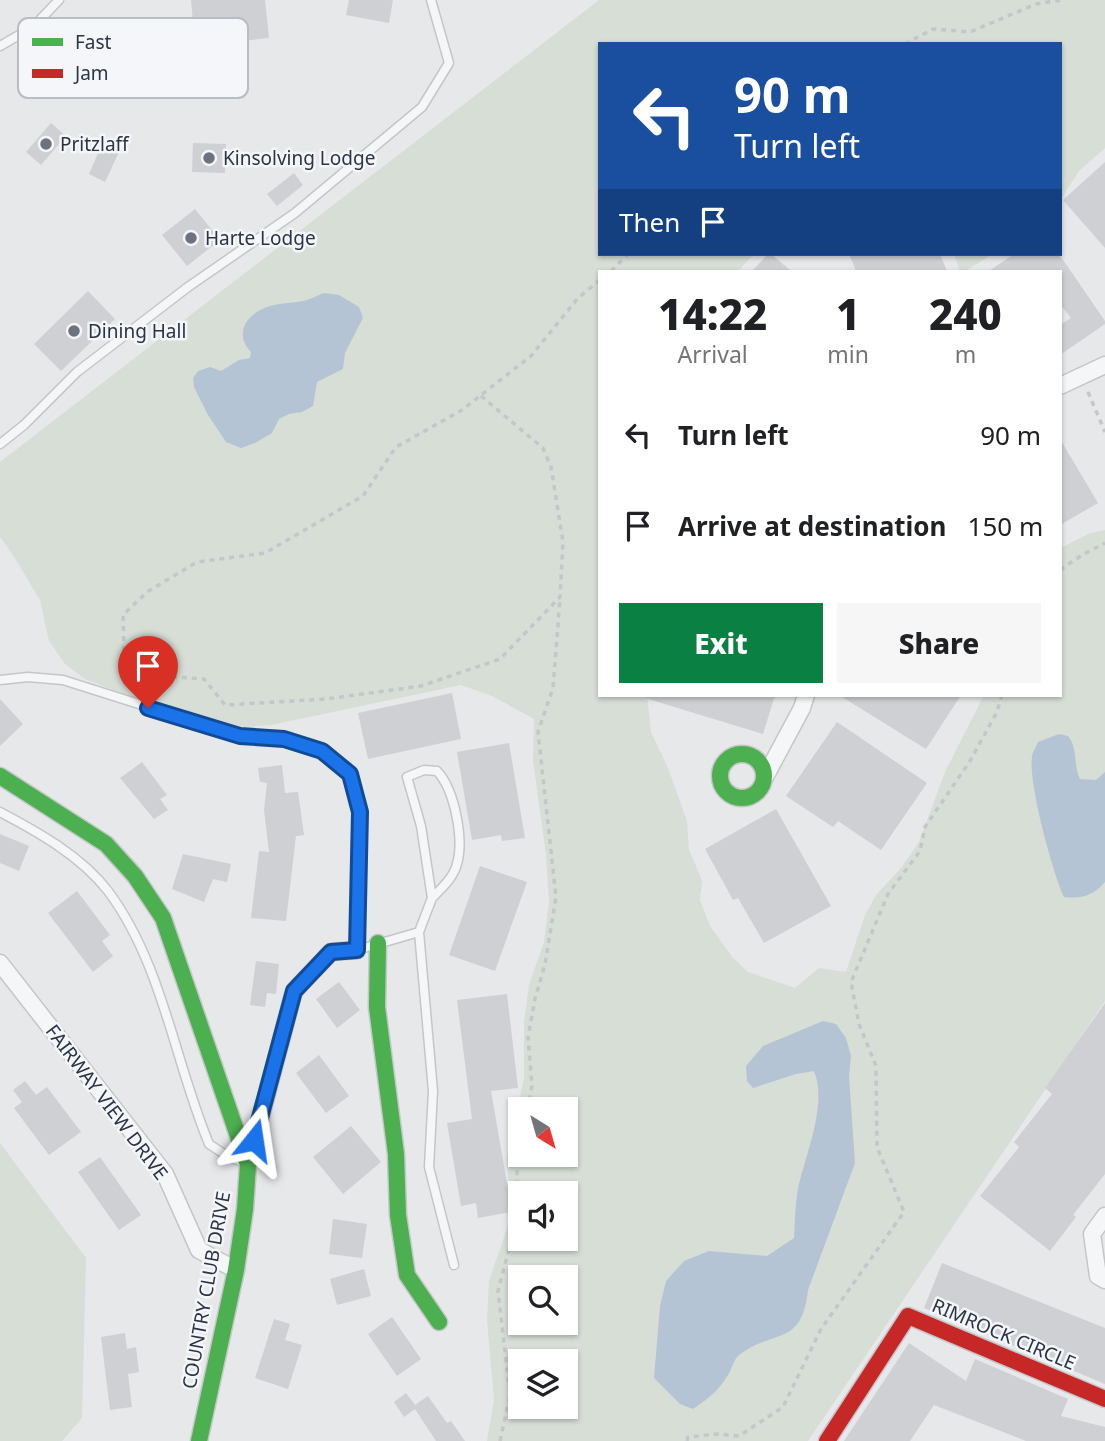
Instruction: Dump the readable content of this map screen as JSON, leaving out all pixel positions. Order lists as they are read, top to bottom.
{
  "streets": {
    "street": ["FAIRWAY VIEW DRIVE", "COUNTRY CLUB DRIVE", "RIMROCK CIRCLE"]
  },
  "crossings": [
    ["FAIRWAY VIEW DRIVE", "COUNTRY CLUB DRIVE"]
  ],
  "places": [
    "Pritzlaff",
    "Kinsolving Lodge",
    "Harte Lodge",
    "Dining Hall"
  ],
  "legend": ["Fast", "Jam"],
  "north": "bottom right",
  "page": {
    "turn": ["90 m", "Turn left"],
    "then": "Then",
    "eta": [
      "14:22",
      "Arrival",
      "1",
      "min",
      "240",
      "m"
    ],
    "list": [
      {
        "name": "Turn left",
        "value": "90 m"
      },
      {
        "name": "Arrive at destination",
        "value": "150 m"
      }
    ],
    "buttons": ["Exit", "Share"]
  }
}
